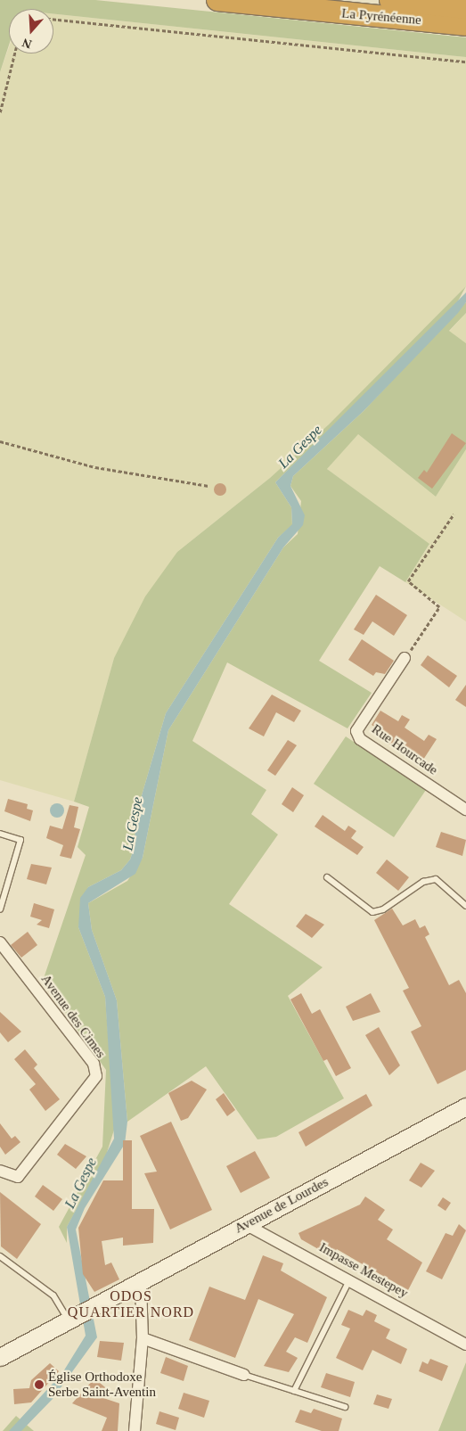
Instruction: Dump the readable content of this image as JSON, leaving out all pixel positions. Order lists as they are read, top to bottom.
{
  "streets": {
    "highway": ["La Pyrénéenne"],
    "main road": ["Avenue de Lourdes"],
    "street": ["Rue Hourcade", "Avenue des Cimes", "Impasse Mestepey"]
  },
  "crossings": [
    ["Avenue de Lourdes", "Impasse Mestepey"]
  ],
  "districts": ["ODOS QUARTIER NORD"],
  "water": ["La Gespe"],
  "places": ["Église Orthodoxe Serbe Saint-Aventin"],
  "north": "bottom"
}
